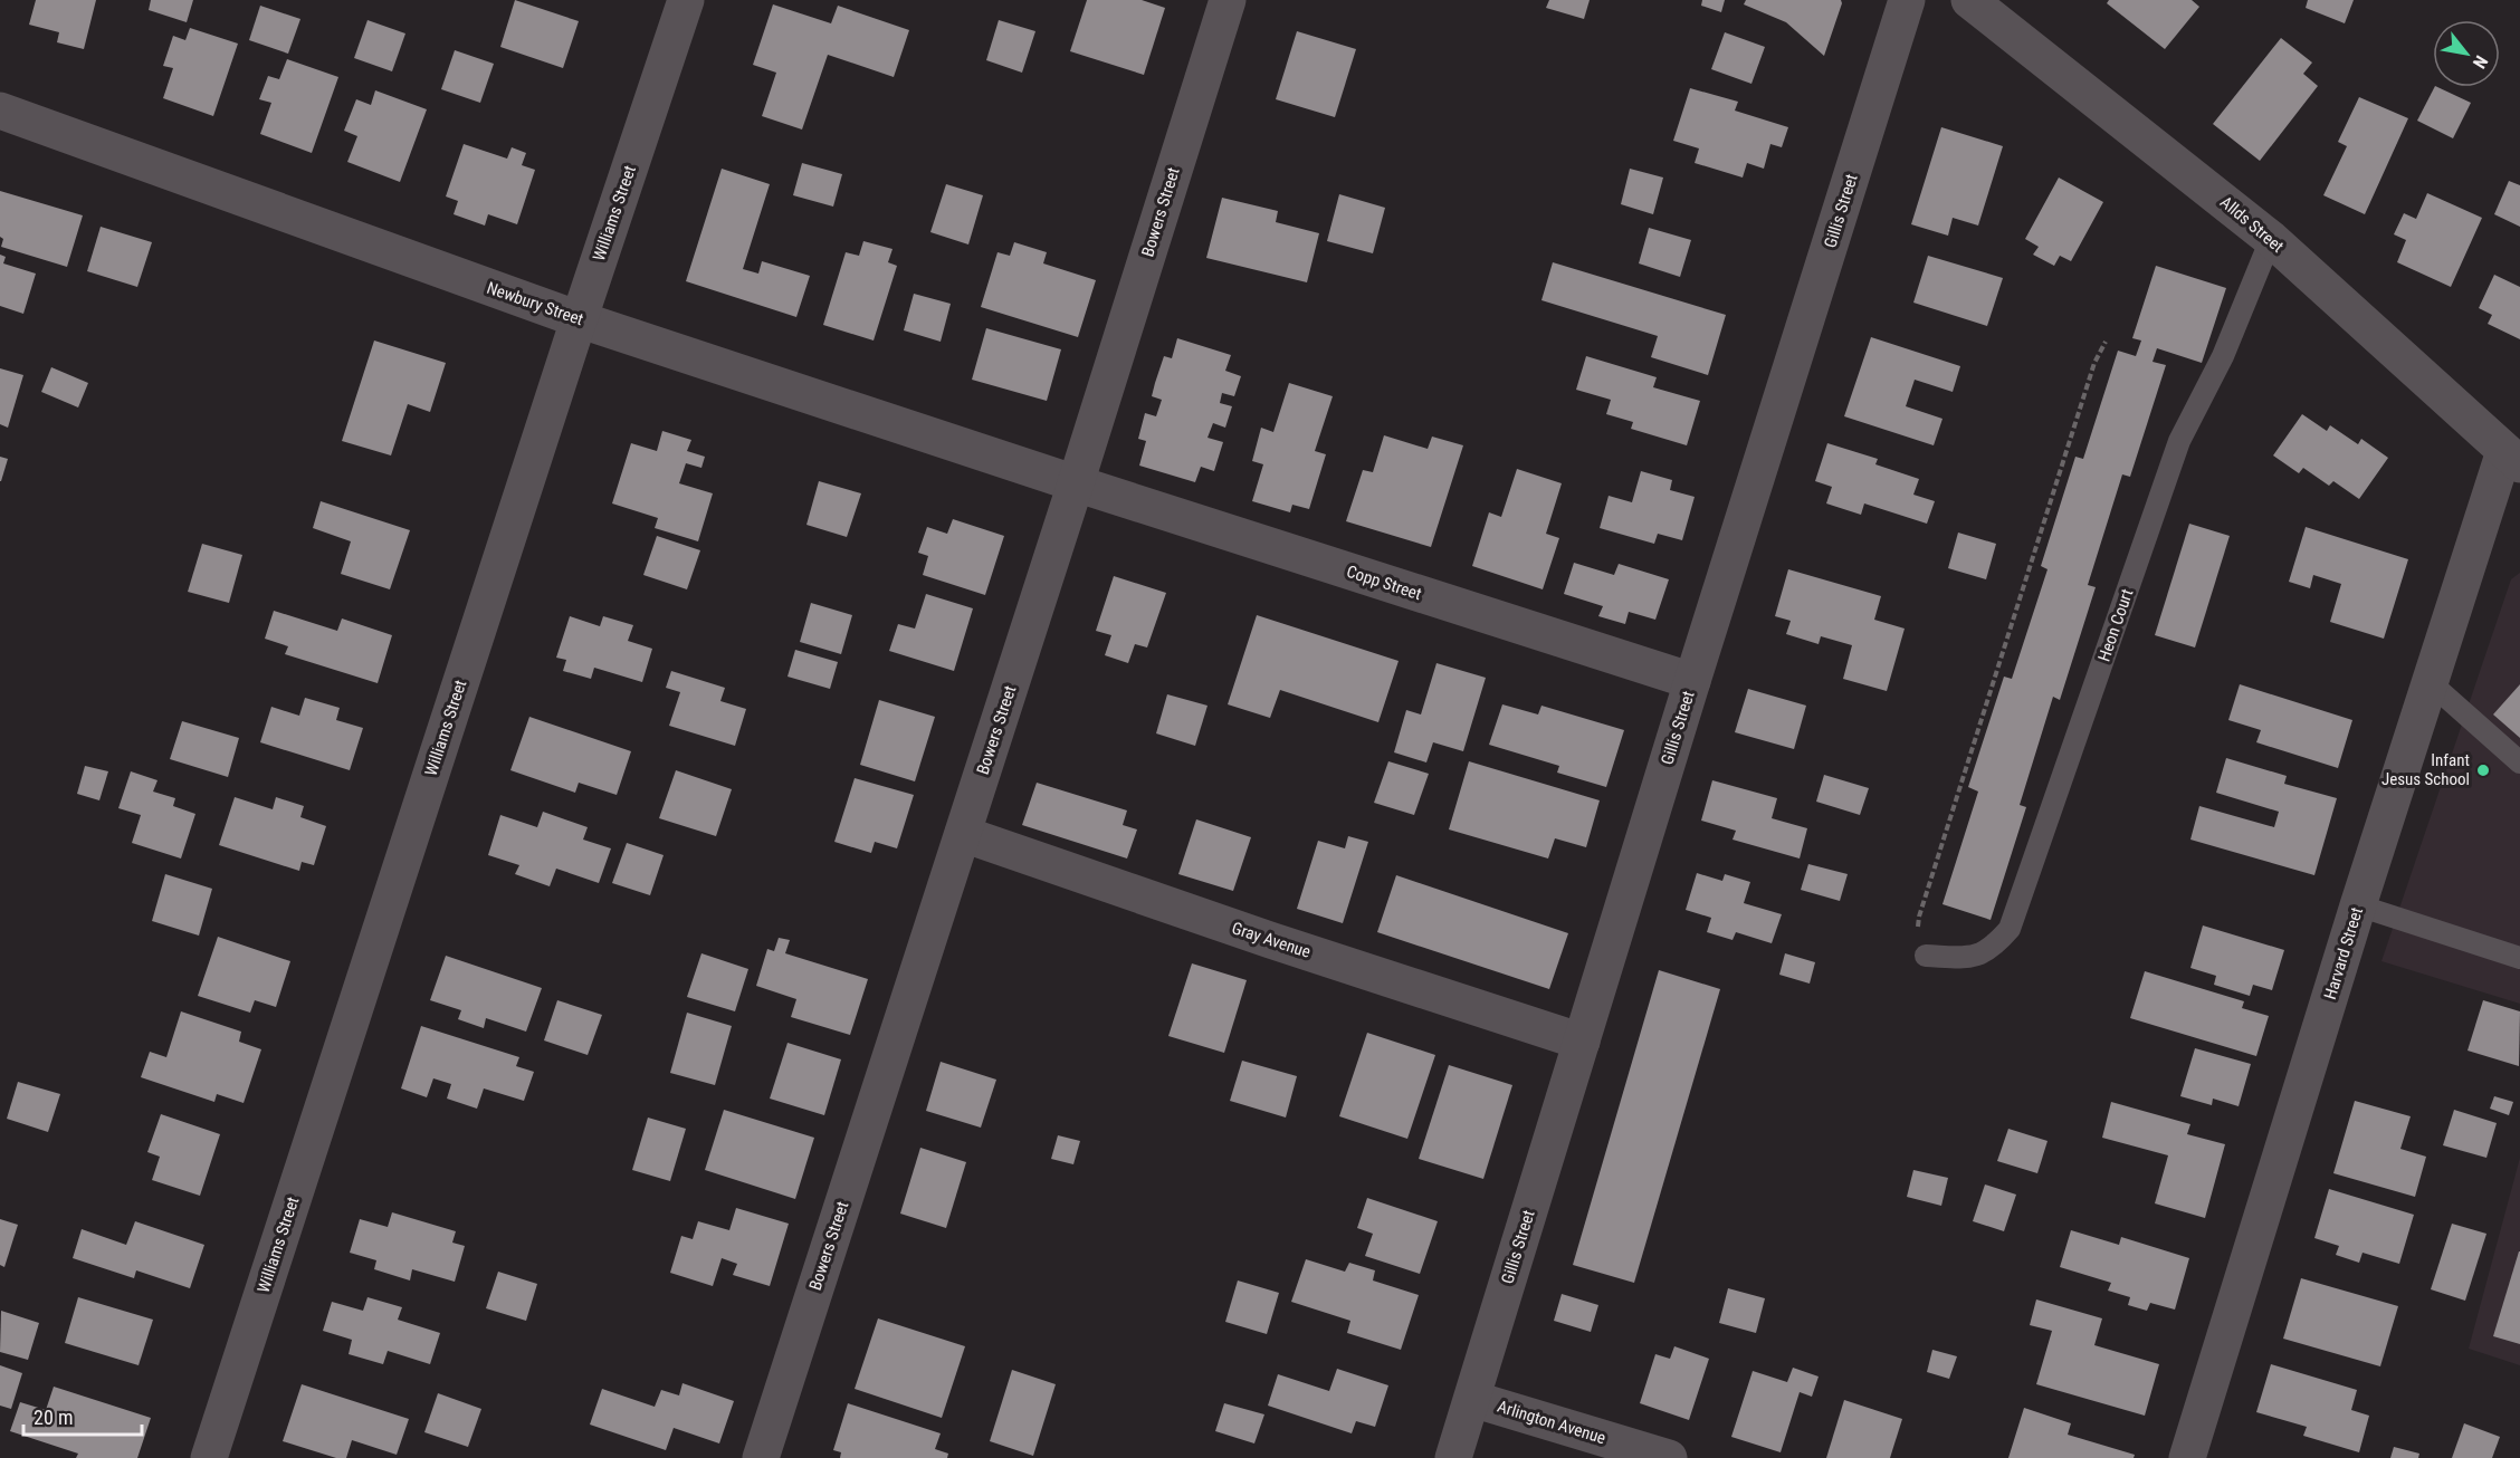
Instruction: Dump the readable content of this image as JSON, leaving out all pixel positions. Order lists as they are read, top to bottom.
{
  "streets": {
    "street": [
      "Gillis Street",
      "Bowers Street",
      "Williams Street",
      "Allds Street",
      "Newbury Street",
      "Copp Street",
      "Gray Avenue",
      "Harvard Street",
      "Arlington Avenue"
    ],
    "lane": ["Heon Court"]
  },
  "crossings": [
    ["Gillis Street", "Copp Street"],
    ["Gillis Street", "Gray Avenue"],
    ["Gillis Street", "Arlington Avenue"],
    ["Bowers Street", "Newbury Street"],
    ["Bowers Street", "Copp Street"],
    ["Bowers Street", "Gray Avenue"],
    ["Williams Street", "Newbury Street"],
    ["Allds Street", "Heon Court"],
    ["Allds Street", "Harvard Street"],
    ["Newbury Street", "Copp Street"]
  ],
  "places": ["Infant Jesus School"],
  "scale_bar": "20 m",
  "north": "bottom right"
}
